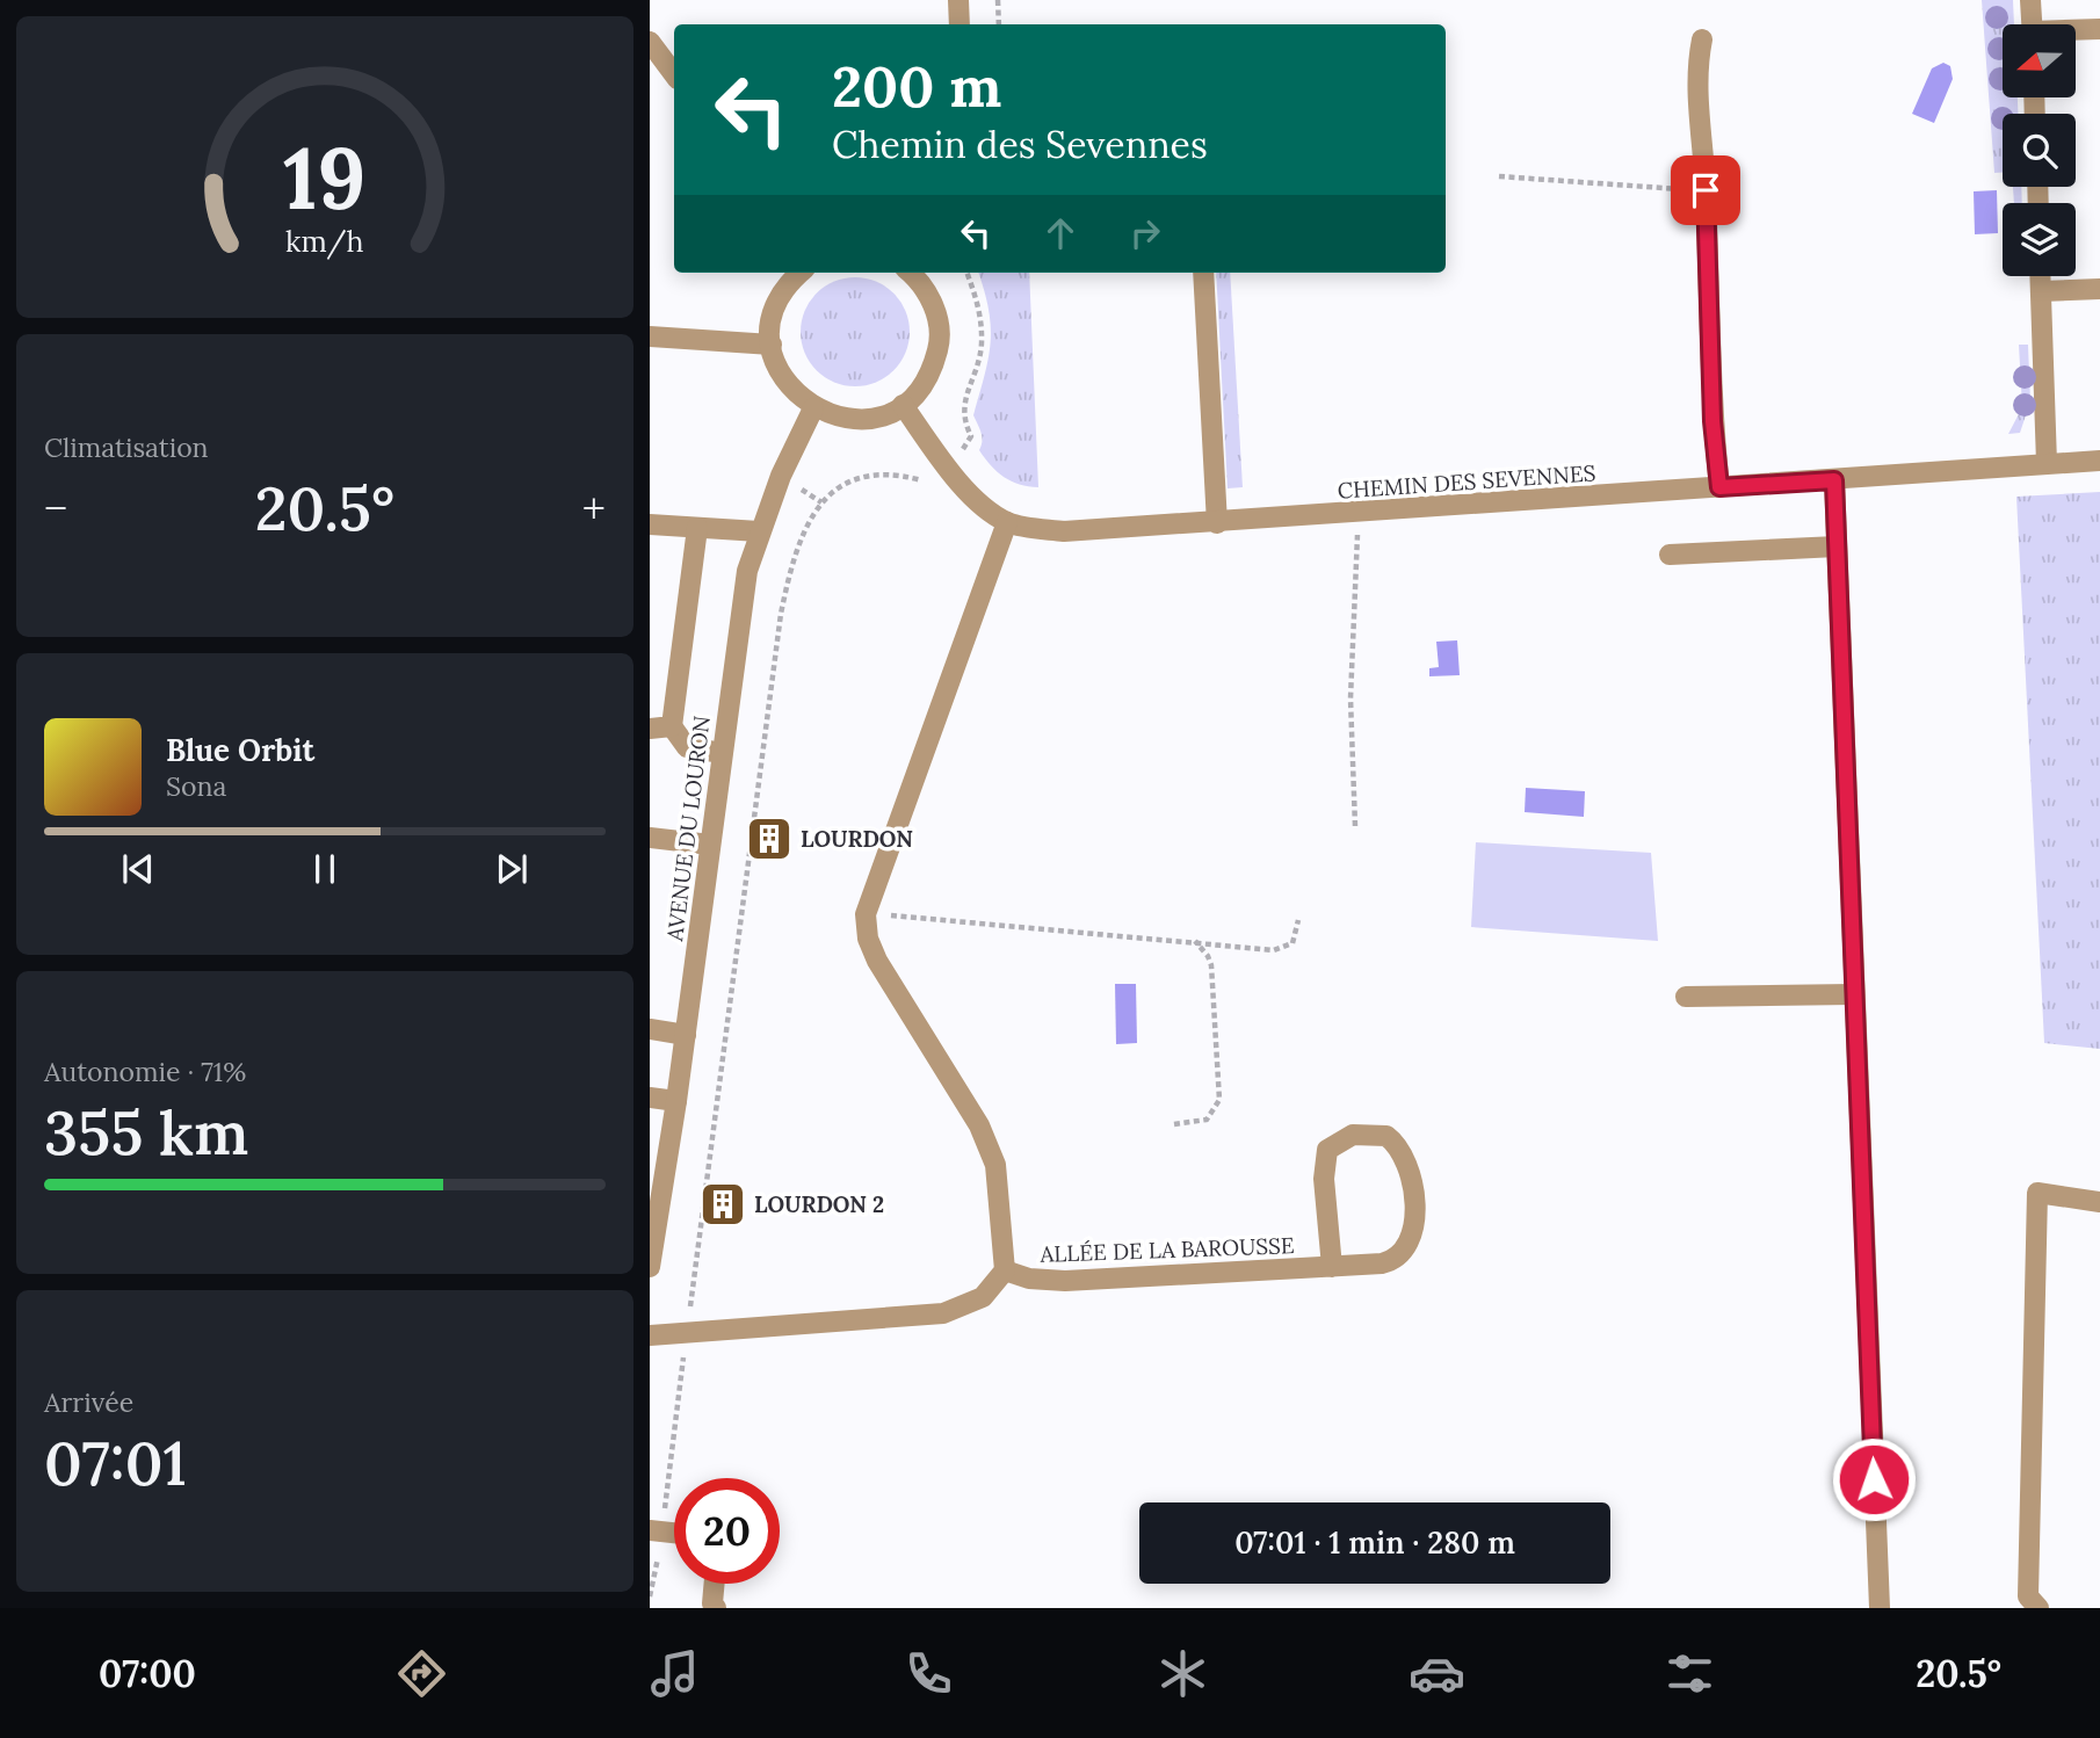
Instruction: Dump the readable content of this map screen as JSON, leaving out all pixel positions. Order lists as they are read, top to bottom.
{
  "streets": {
    "street": ["CHEMIN DES SEVENNES", "AVENUE DU LOURON", "ALLÉE DE LA BAROUSSE"]
  },
  "places": {
    "building": ["LOURDON", "LOURDON 2"]
  },
  "north": "left",
  "page": {
    "turn": ["200 m", "Chemin des Sevennes"],
    "tile": [
      "Climatisation",
      ["Autonomie · 71%", "355 km"],
      ["Arrivée", "07:01"]
    ],
    "heat": ["−", "20.5°", "+"],
    "song": ["Blue Orbit", "Sona"],
    "limit": "20",
    "trip": "07:01 · 1 min · 280 m",
    "tabs": ["07:00", "20.5°"],
    "gauge": ["19", "km/h"]
  }
}
